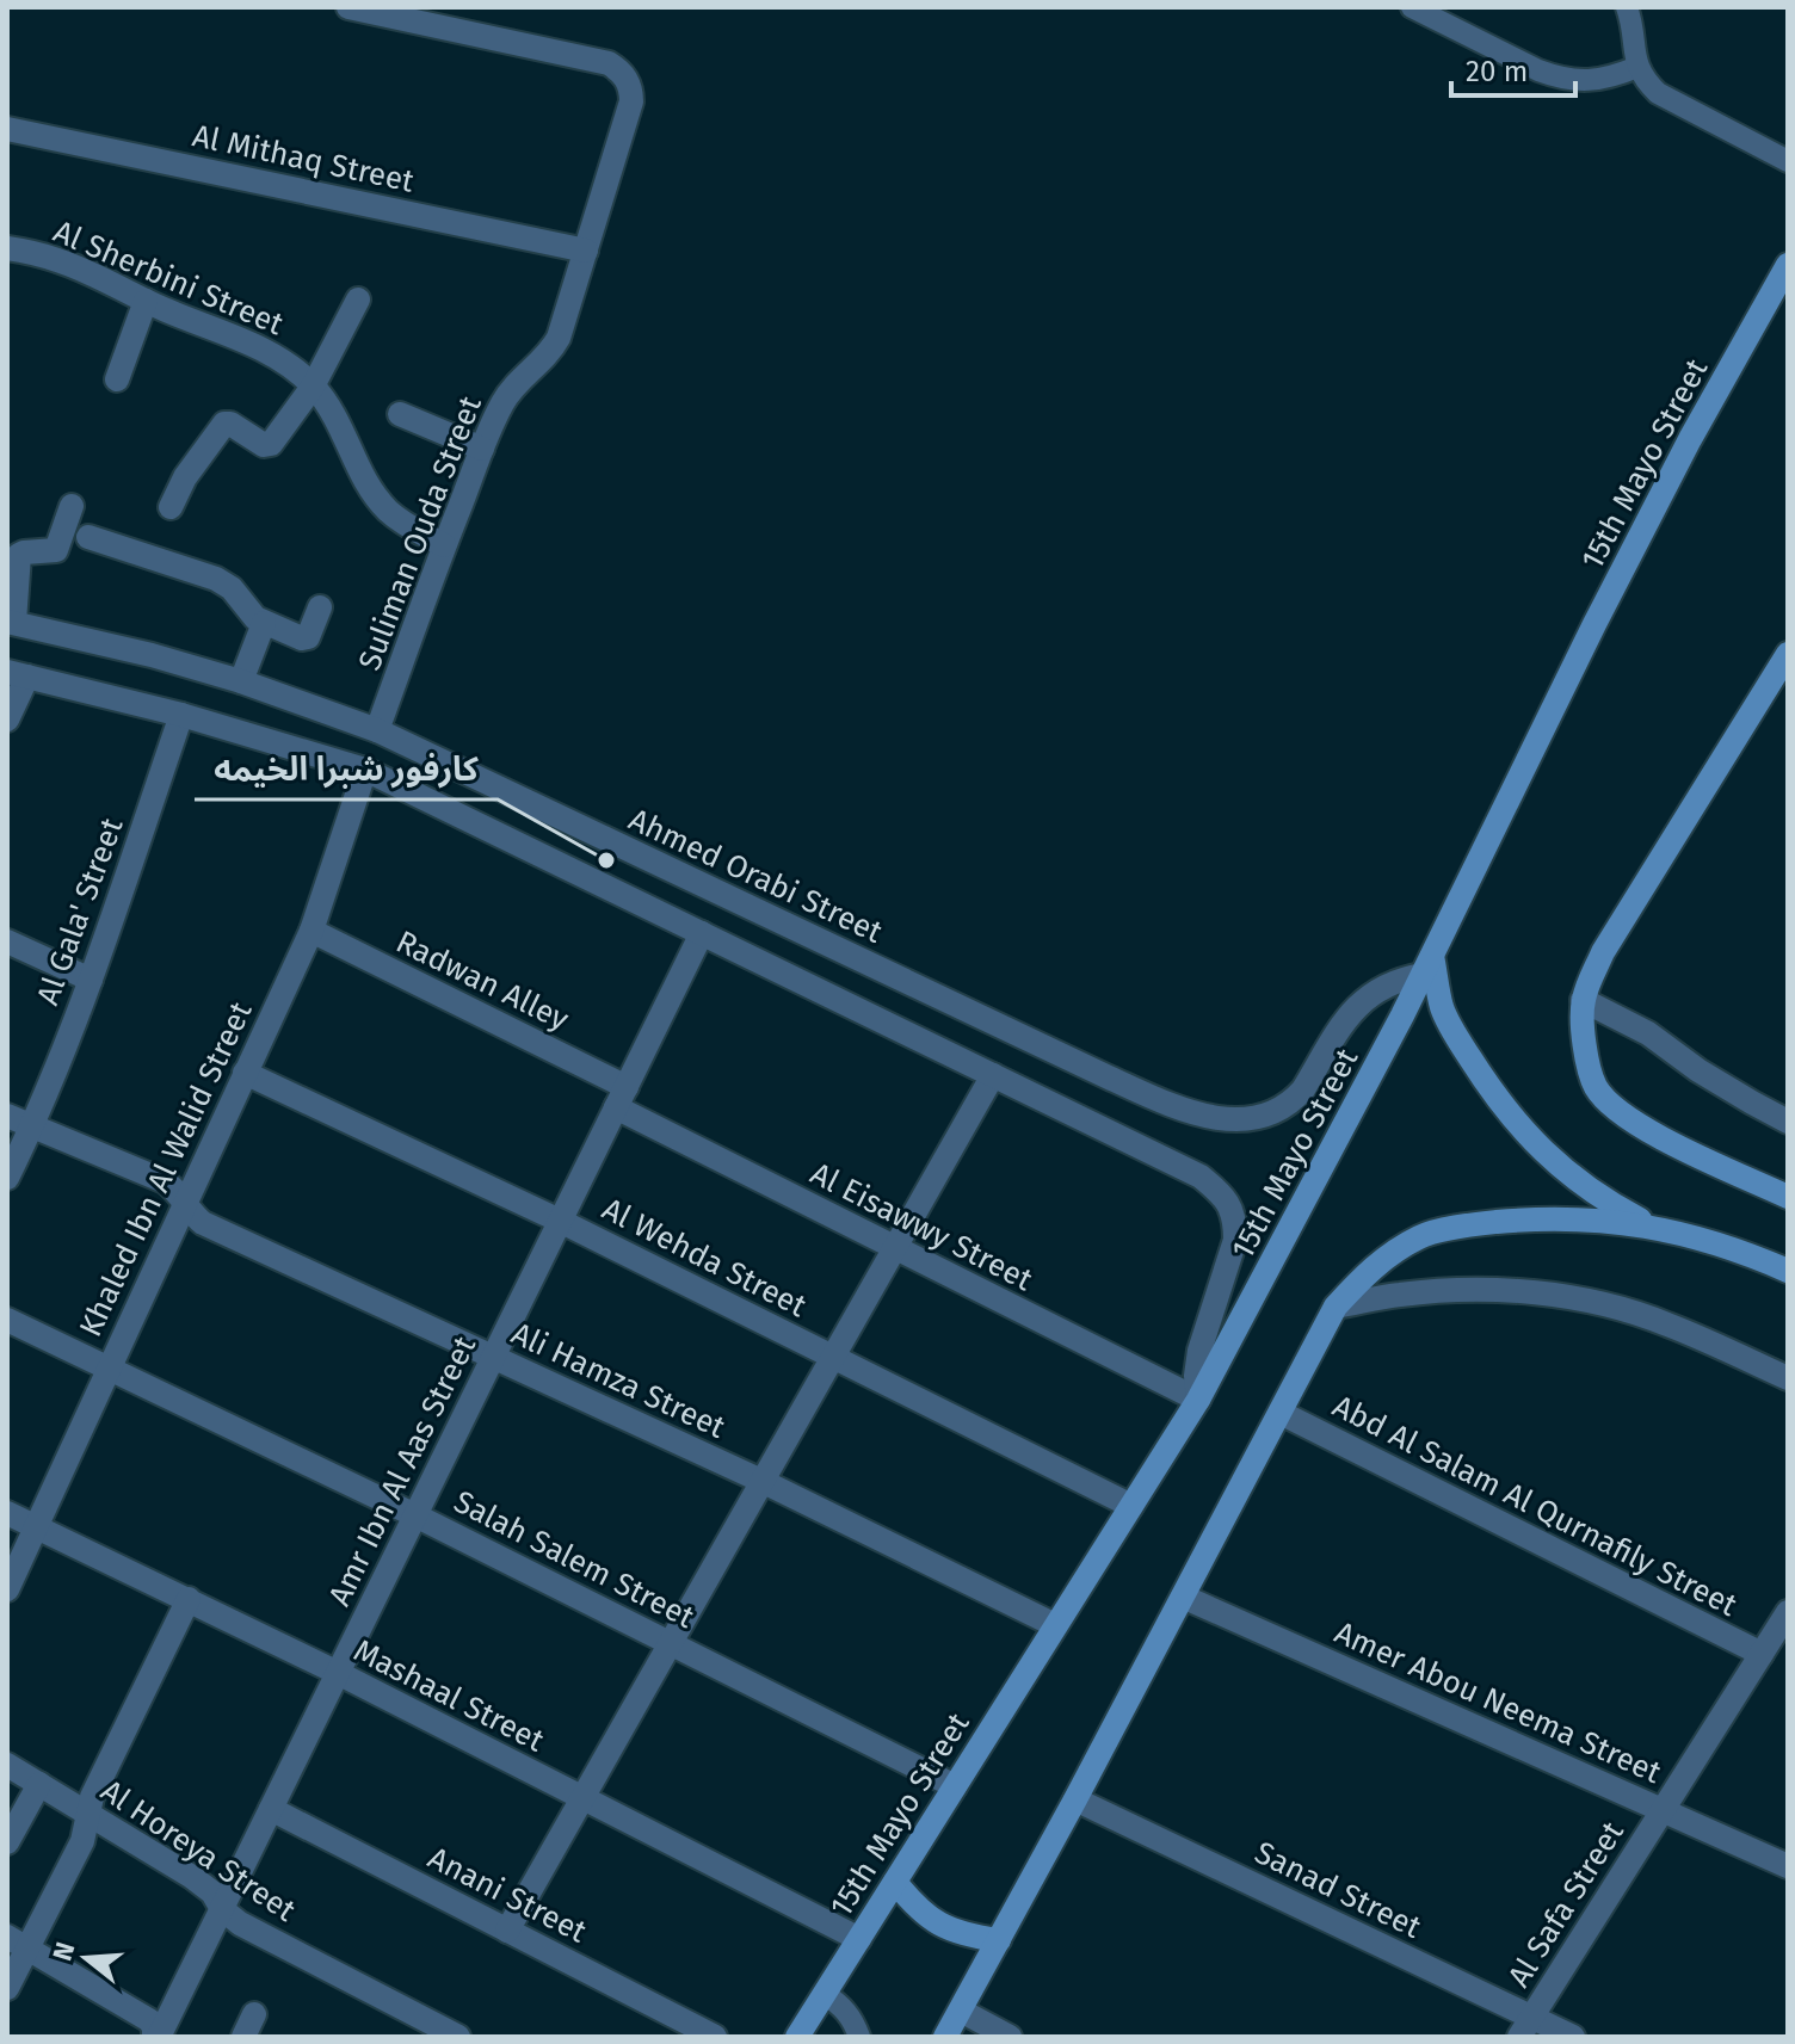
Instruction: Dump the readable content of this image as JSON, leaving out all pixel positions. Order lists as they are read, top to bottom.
{
  "streets": {
    "main road": ["15th Mayo Street"],
    "street": [
      "Al Mithaq Street",
      "Al Sherbini Street",
      "Suliman Ouda Street",
      "Ahmed Orabi Street",
      "Al Gala' Street",
      "Radwan Alley",
      "Khaled Ibn Al Walid Street",
      "Al Eisawwy Street",
      "Al Wehda Street",
      "Ali Hamza Street",
      "Amr Ibn Al Aas Street",
      "Abd Al Salam Al Qurnafily Street",
      "Salah Salem Street",
      "Mashaal Street",
      "Amer Abou Neema Street",
      "Al Horeya Street",
      "Sanad Street",
      "Anani Street",
      "Al Safa Street"
    ]
  },
  "crossings": [
    ["Al Mithaq Street", "Suliman Ouda Street"],
    ["Al Sherbini Street", "Suliman Ouda Street"],
    ["15th Mayo Street", "Ahmed Orabi Street"],
    ["15th Mayo Street", "Al Eisawwy Street"],
    ["15th Mayo Street", "Al Wehda Street"],
    ["15th Mayo Street", "Ali Hamza Street"],
    ["15th Mayo Street", "Salah Salem Street"],
    ["15th Mayo Street", "Mashaal Street"],
    ["Suliman Ouda Street", "Ahmed Orabi Street"],
    ["Al Gala' Street", "Ali Hamza Street"],
    ["Radwan Alley", "Khaled Ibn Al Walid Street"],
    ["Radwan Alley", "Al Eisawwy Street"],
    ["Radwan Alley", "Amr Ibn Al Aas Street"],
    ["Khaled Ibn Al Walid Street", "Al Wehda Street"],
    ["Khaled Ibn Al Walid Street", "Ali Hamza Street"],
    ["Khaled Ibn Al Walid Street", "Salah Salem Street"],
    ["Khaled Ibn Al Walid Street", "Mashaal Street"],
    ["Al Eisawwy Street", "Amr Ibn Al Aas Street"],
    ["Al Wehda Street", "Amr Ibn Al Aas Street"],
    ["Ali Hamza Street", "Amr Ibn Al Aas Street"],
    ["Amr Ibn Al Aas Street", "Salah Salem Street"],
    ["Amr Ibn Al Aas Street", "Mashaal Street"],
    ["Amr Ibn Al Aas Street", "Al Horeya Street"],
    ["Amr Ibn Al Aas Street", "Anani Street"],
    ["Abd Al Salam Al Qurnafily Street", "Al Safa Street"],
    ["Amer Abou Neema Street", "Al Safa Street"],
    ["Sanad Street", "Al Safa Street"]
  ],
  "places": ["كارفور شبرا الخيمه"],
  "scale_bar": "20 m",
  "north": "left"
}
